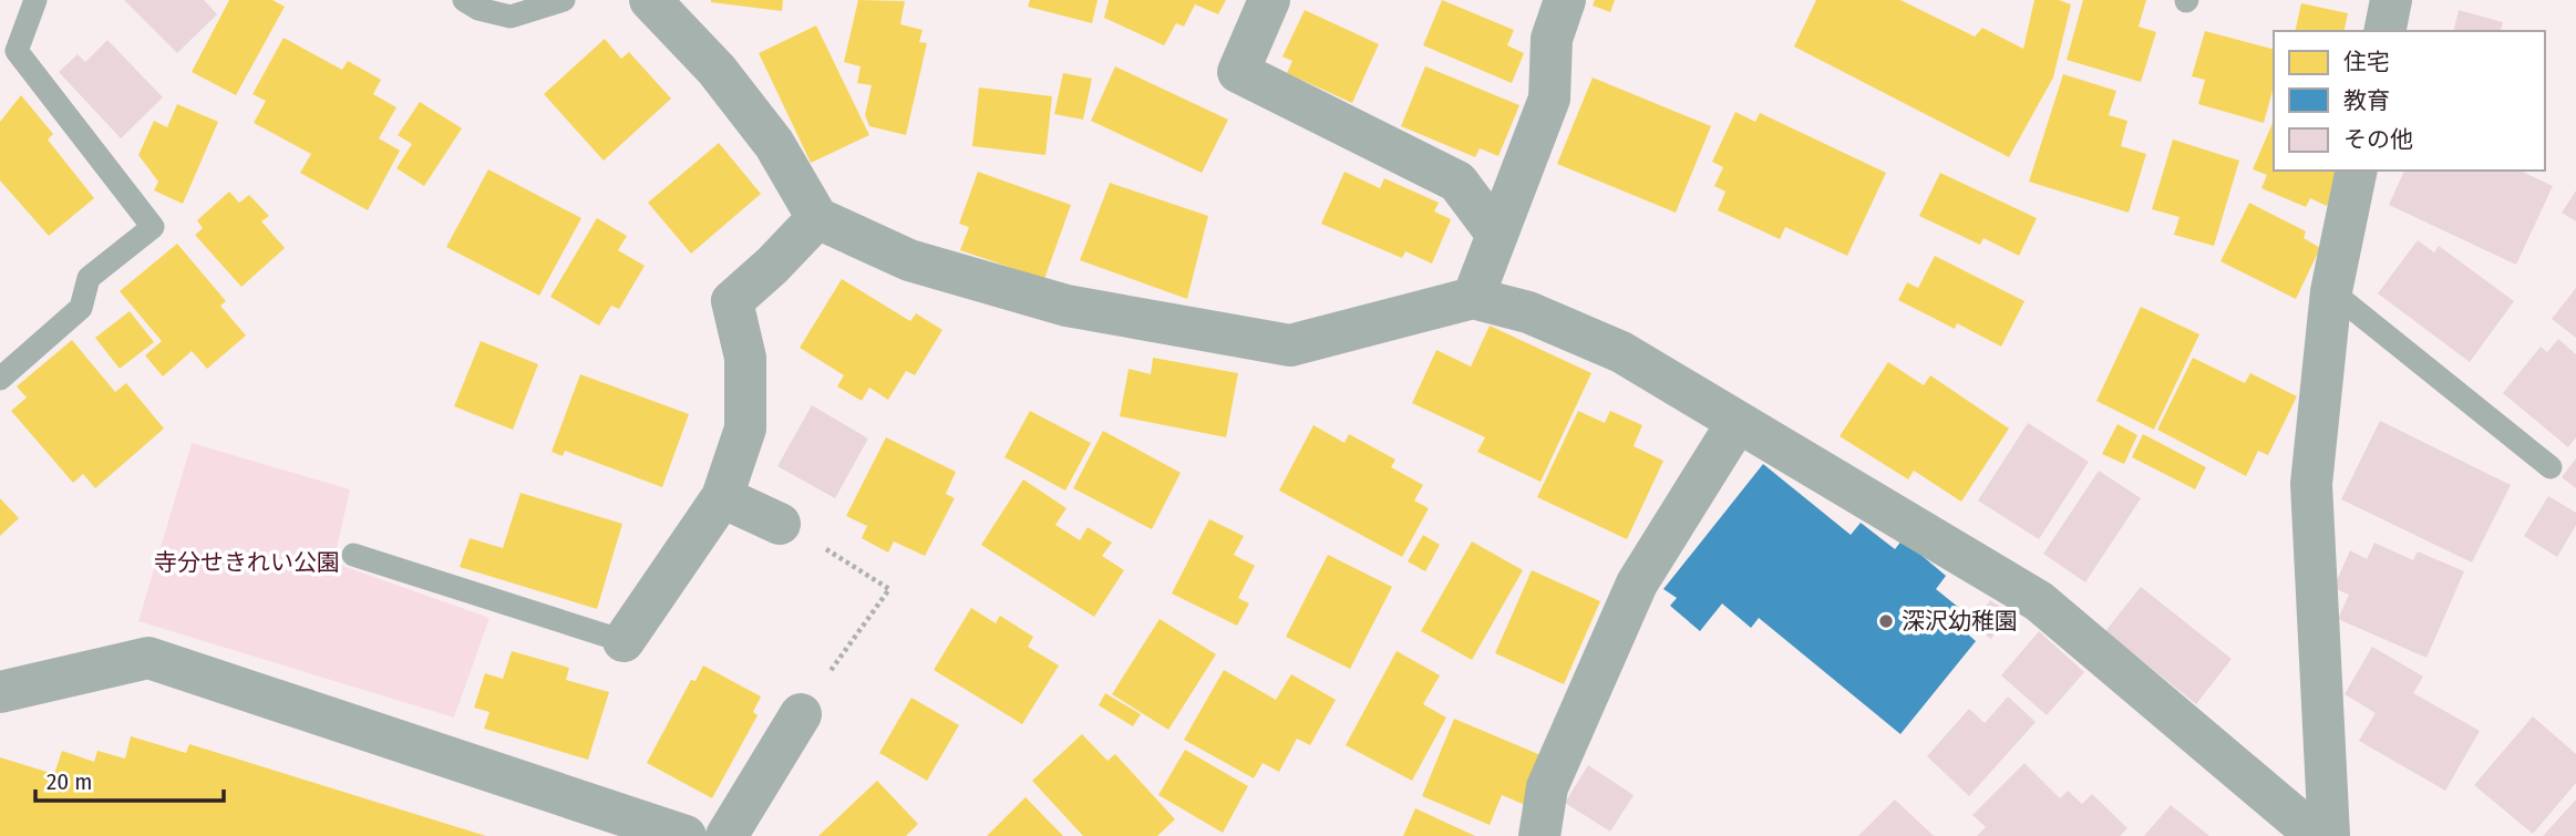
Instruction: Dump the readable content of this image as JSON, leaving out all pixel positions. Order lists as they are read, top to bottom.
{
  "parks": ["寺分せきれい公園"],
  "places": ["深沢幼稚園"],
  "legend": ["住宅", "教育", "その他"],
  "scale_bar": "20 m"
}
